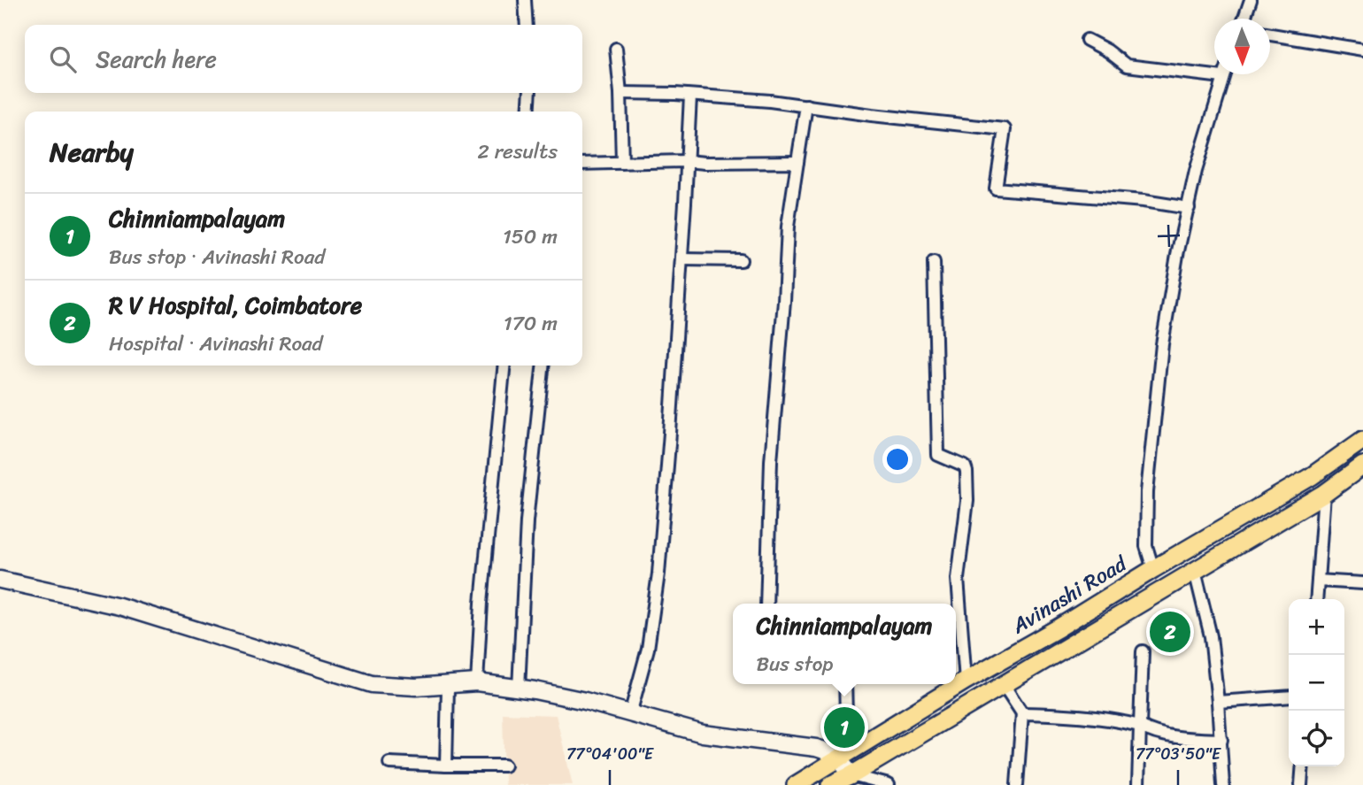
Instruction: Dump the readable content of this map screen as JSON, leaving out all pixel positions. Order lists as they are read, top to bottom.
{
  "streets": {
    "main road": ["Avinashi Road"]
  },
  "north": "bottom",
  "page": {
    "search": "Search here",
    "heading": ["Nearby", "2 results"],
    "list": [
      {
        "mark": "1",
        "name": "Chinniampalayam",
        "note": "Bus stop · Avinashi Road",
        "value": "150 m"
      },
      {
        "mark": "2",
        "name": "R V Hospital, Coimbatore",
        "note": "Hospital · Avinashi Road",
        "value": "170 m"
      }
    ],
    "map_buttons": ["+", "−"],
    "popup": ["Chinniampalayam", "Bus stop"],
    "pins": ["2", "1"]
  },
  "coordinates": ["77°04'00\"E", "77°03'50\"E"]
}
